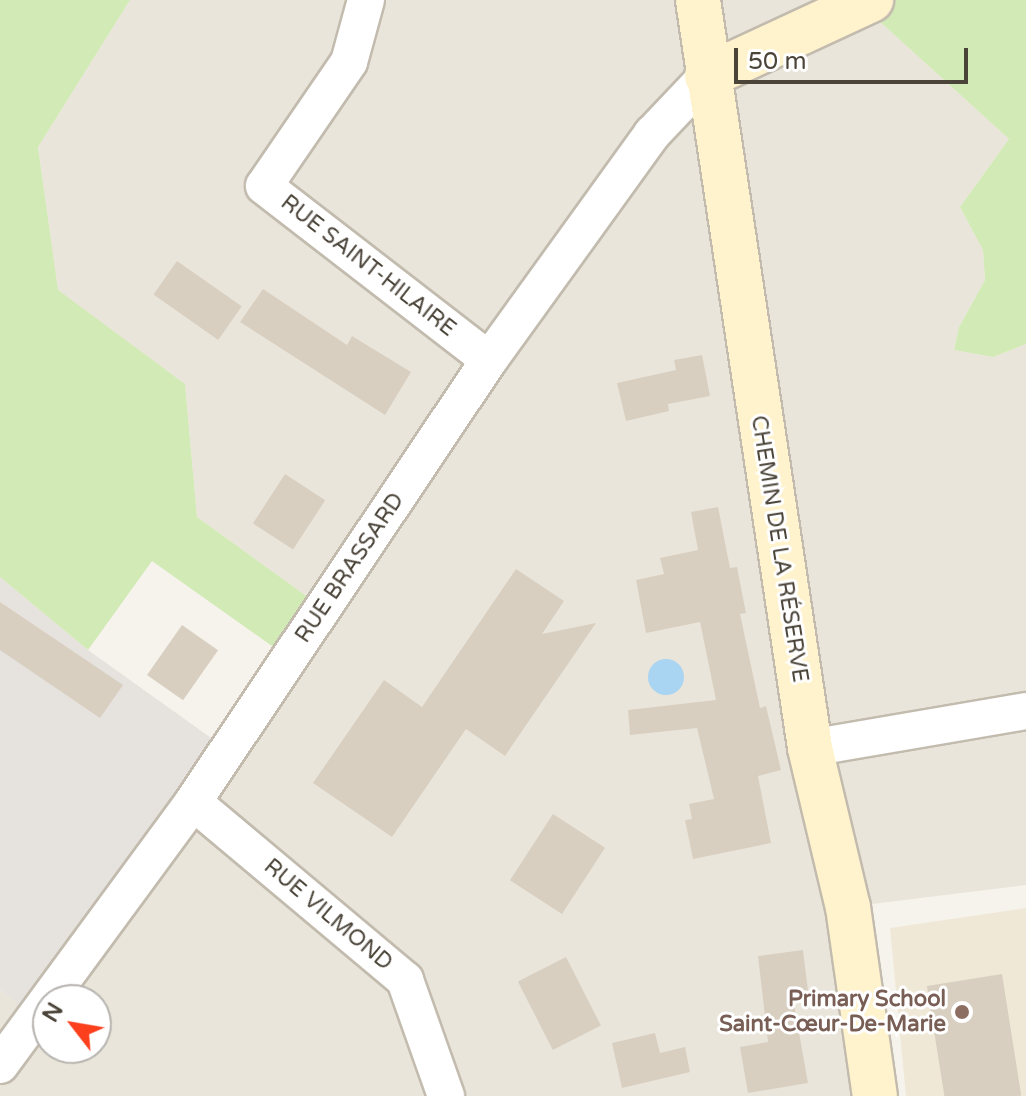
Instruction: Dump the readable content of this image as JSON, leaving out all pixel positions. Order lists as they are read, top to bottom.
{
  "streets": {
    "street": [
      "RUE SAINT-HILAIRE",
      "CHEMIN DE LA RÉSERVE",
      "RUE BRASSARD",
      "RUE VILMOND"
    ]
  },
  "crossings": [
    ["RUE SAINT-HILAIRE", "RUE BRASSARD"],
    ["CHEMIN DE LA RÉSERVE", "RUE BRASSARD"],
    ["RUE BRASSARD", "RUE VILMOND"]
  ],
  "places": ["Primary School Saint-Cœur-De-Marie"],
  "scale_bar": "50 m",
  "north": "top left"
}
